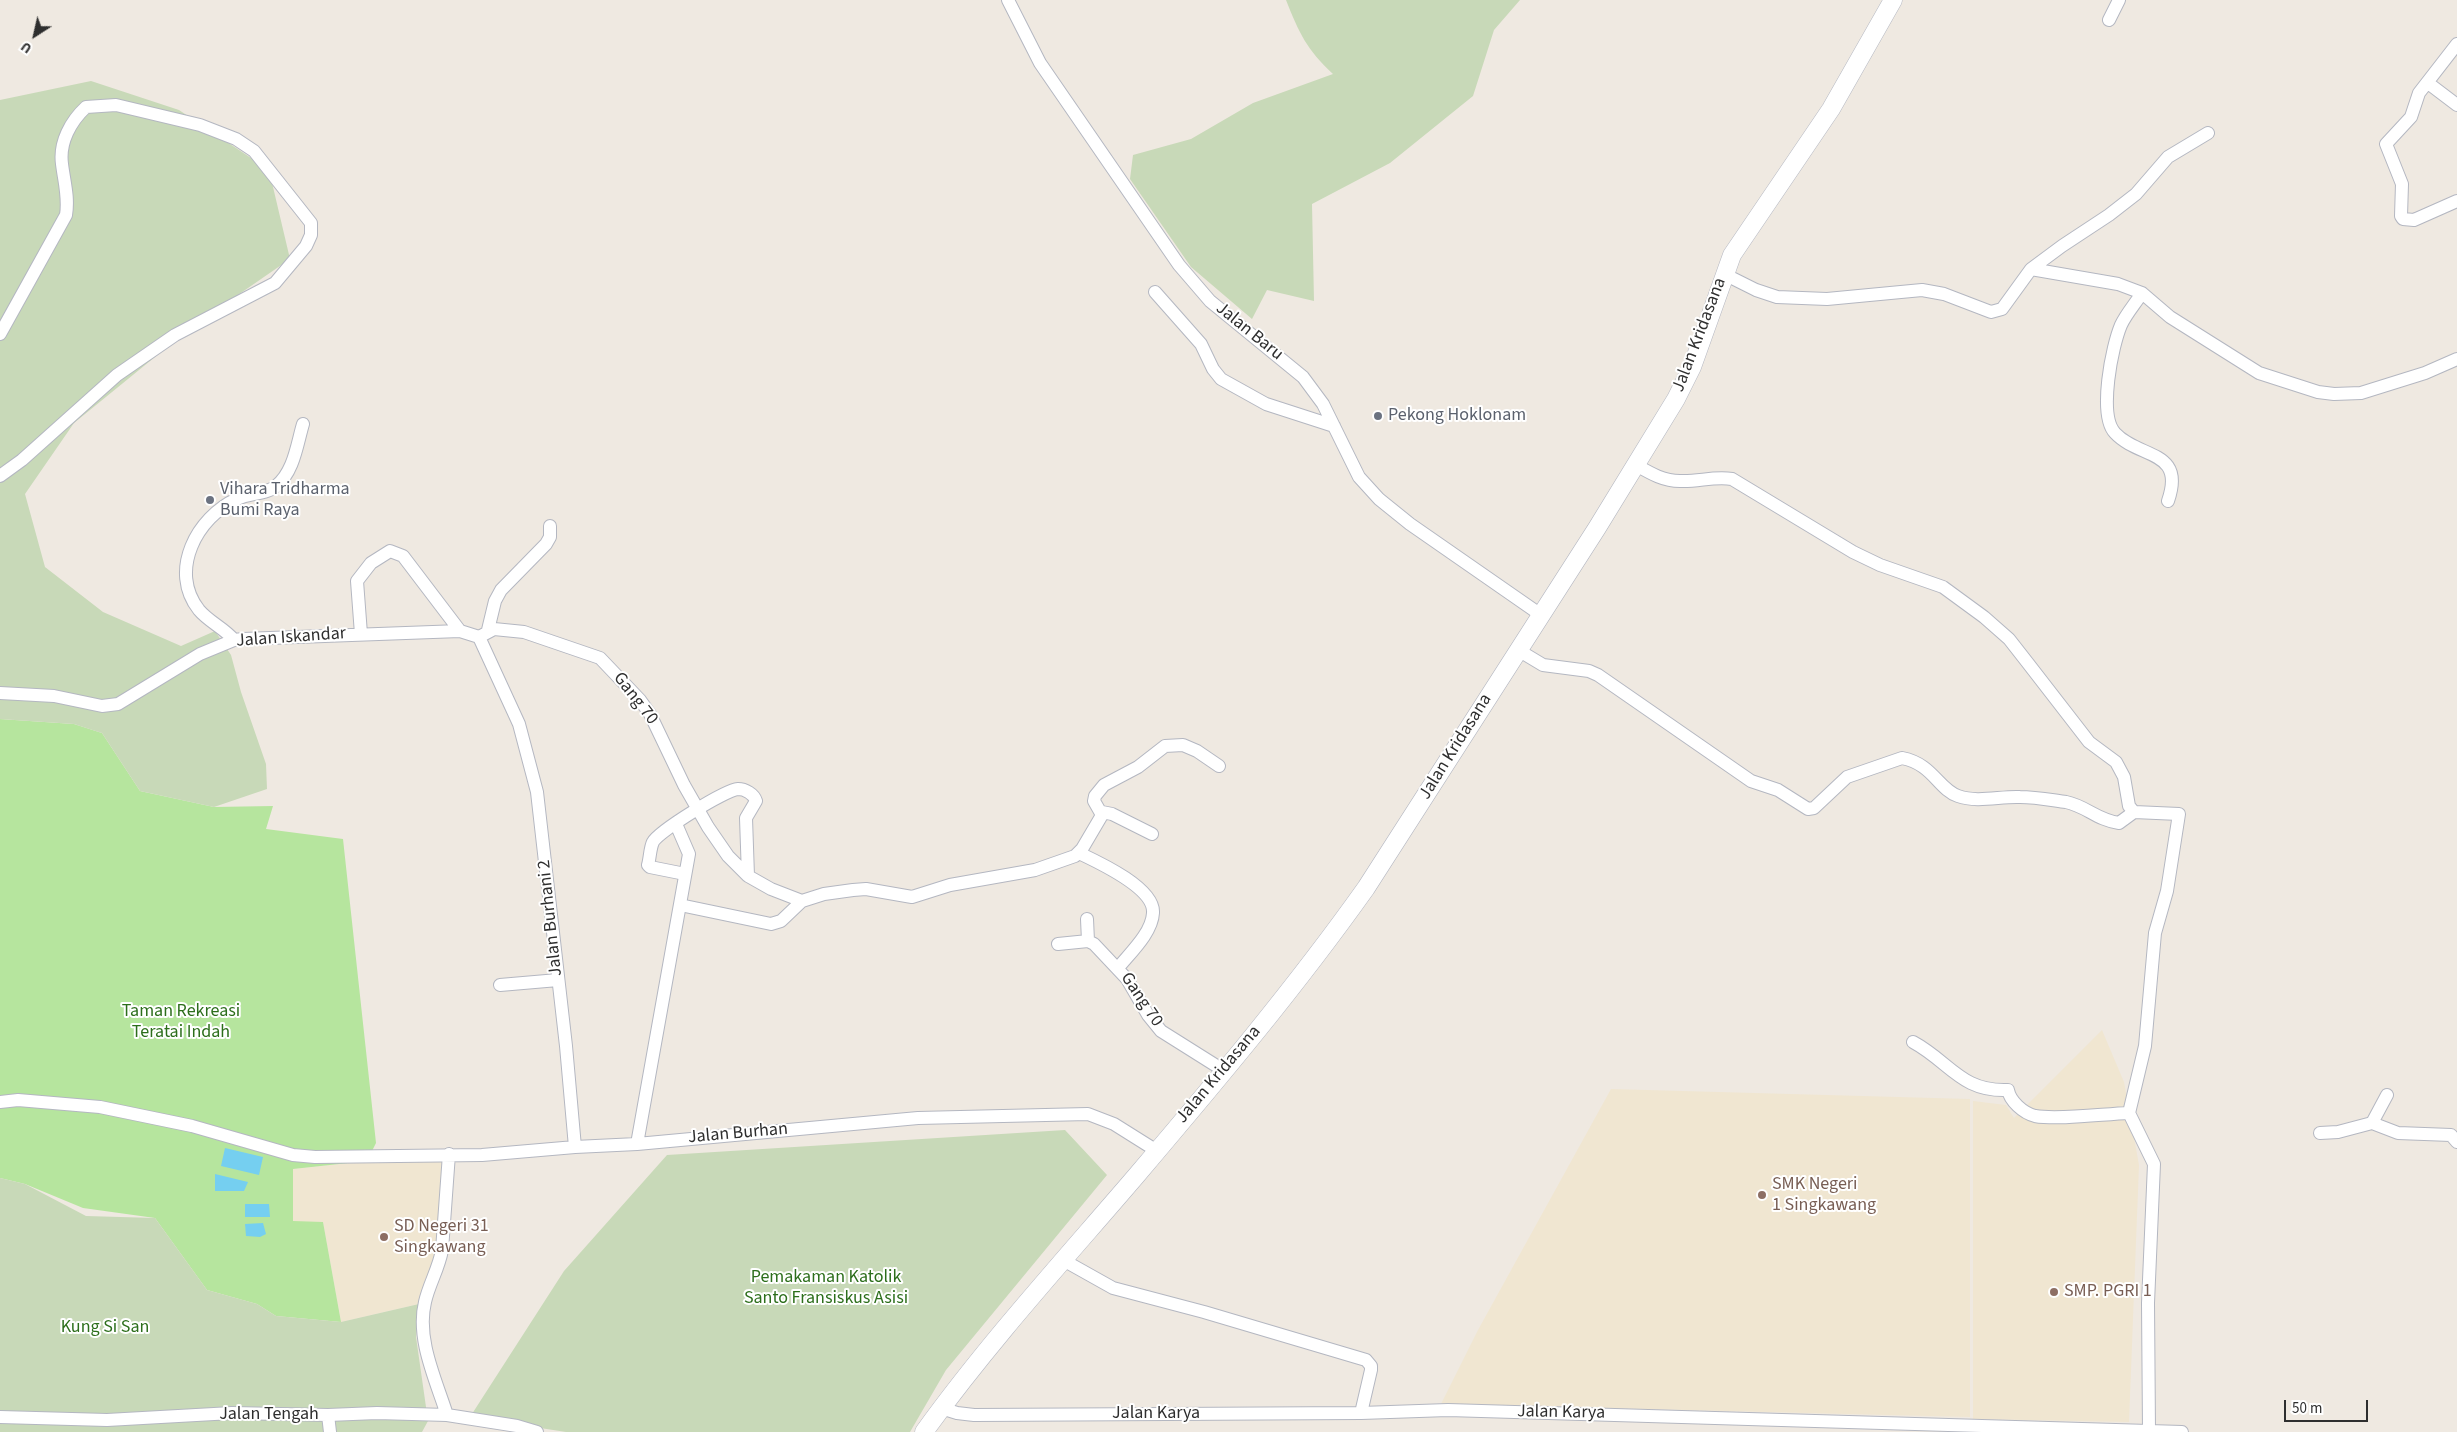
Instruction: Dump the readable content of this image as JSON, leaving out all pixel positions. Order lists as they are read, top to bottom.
{
  "streets": {
    "street": [
      "Jalan Baru",
      "Jalan Kridasana",
      "Jalan Iskandar",
      "Gang 70",
      "Jalan Burhani 2",
      "Jalan Burhan",
      "Jalan Karya",
      "Jalan Tengah"
    ]
  },
  "crossings": [
    ["Jalan Baru", "Jalan Kridasana"],
    ["Jalan Kridasana", "Gang 70"],
    ["Jalan Kridasana", "Jalan Burhan"],
    ["Jalan Kridasana", "Jalan Karya"],
    ["Jalan Iskandar", "Gang 70"],
    ["Jalan Iskandar", "Jalan Burhani 2"],
    ["Gang 70", "Jalan Burhani 2"]
  ],
  "parks": ["Taman Rekreasi Teratai Indah", "Pemakaman Katolik Santo Fransiskus Asisi", "Kung Si San"],
  "places": [
    "Pekong Hoklonam",
    "Vihara Tridharma Bumi Raya",
    "SMK Negeri 1 Singkawang",
    "SD Negeri 31 Singkawang",
    "SMP. PGRI 1"
  ],
  "scale_bar": "50 m",
  "north": "bottom left"
}
